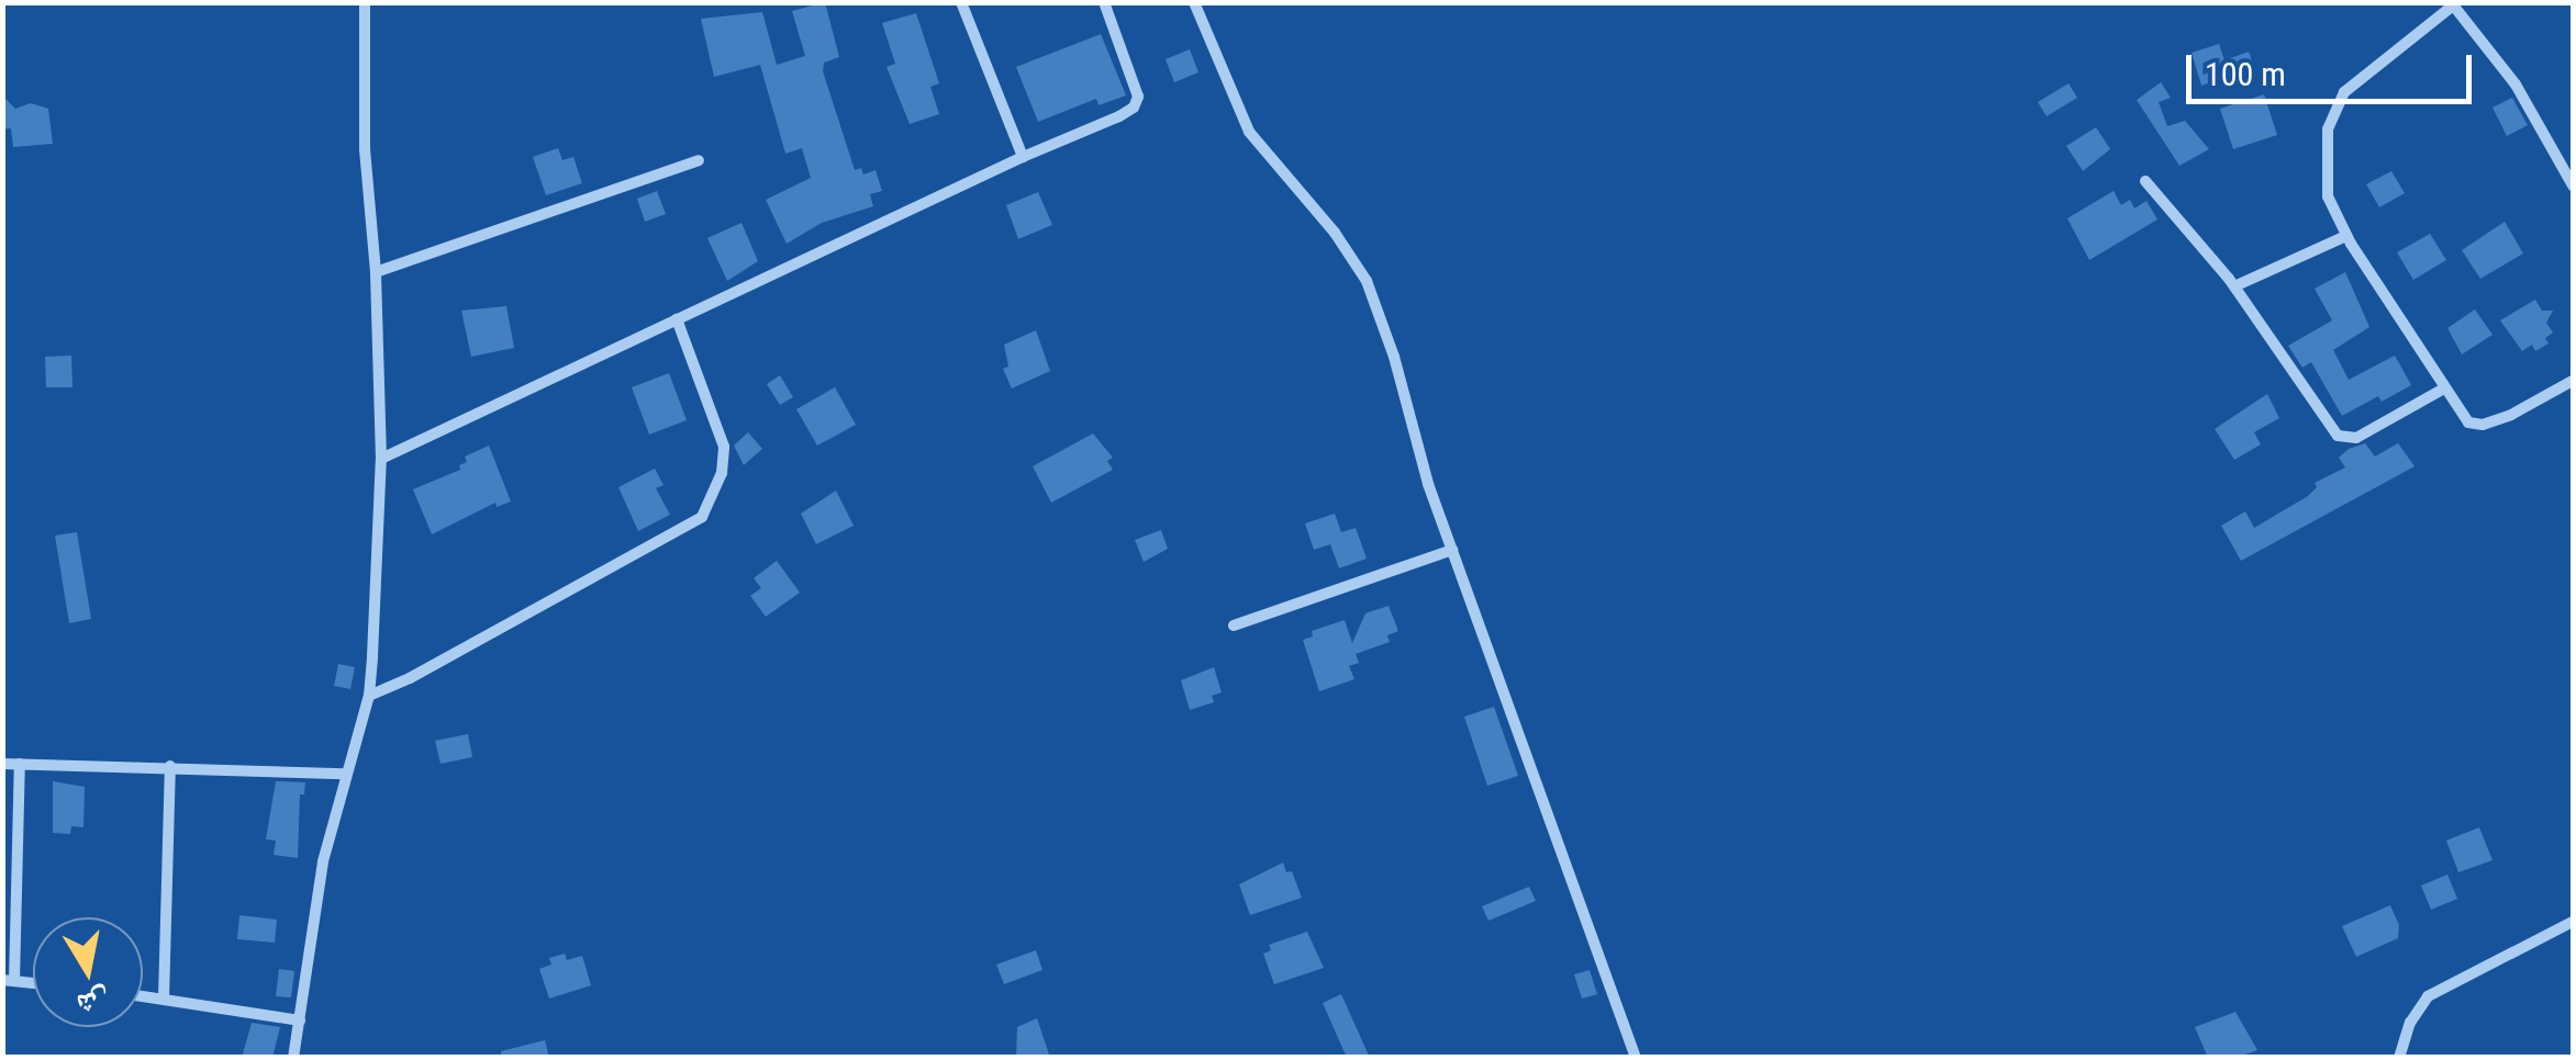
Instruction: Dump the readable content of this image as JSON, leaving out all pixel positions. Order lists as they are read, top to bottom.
{
  "scale_bar": "100 m",
  "north": "bottom"
}
